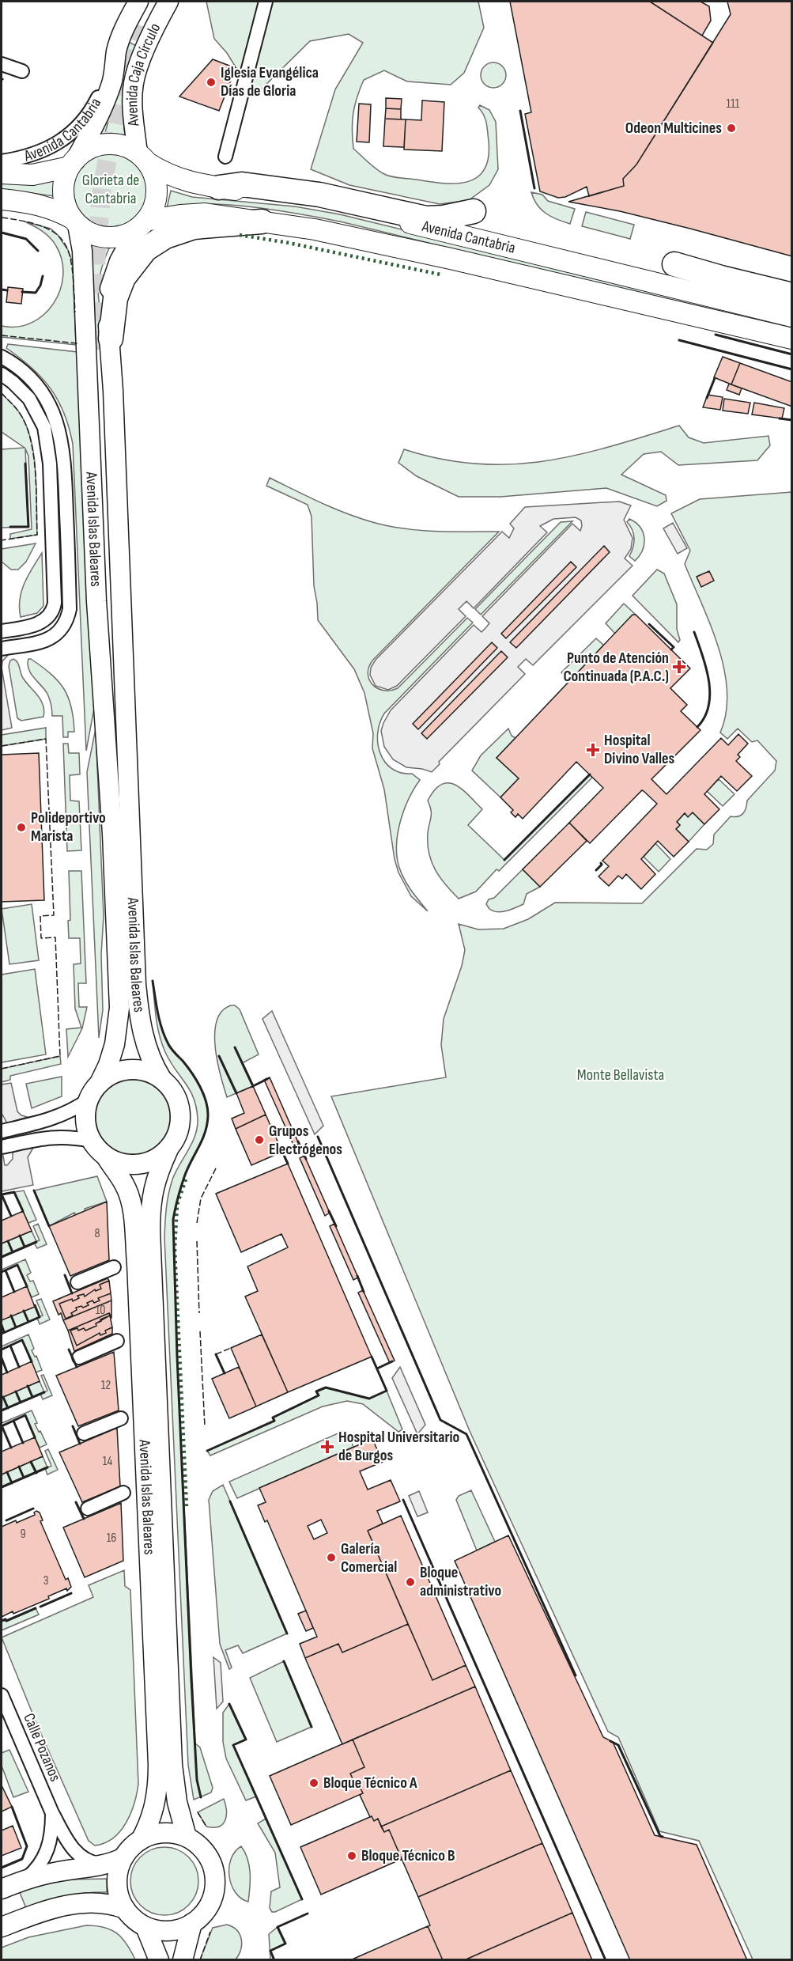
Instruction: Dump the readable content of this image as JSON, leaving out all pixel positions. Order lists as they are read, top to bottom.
{
  "streets": {
    "main road": ["Avenida Caja Círculo", "Avenida Cantabria", "Avenida Islas Baleares"],
    "street": ["Calle Pozanos"]
  },
  "crossings": [
    ["Avenida Caja Círculo", "Avenida Cantabria"],
    ["Avenida Caja Círculo", "Avenida Islas Baleares"],
    ["Avenida Cantabria", "Avenida Islas Baleares"]
  ],
  "parks": ["Glorieta de Cantabria", "Monte Bellavista"],
  "places": {
    "other": [
      "Iglesia Evangélica Días de Gloria",
      "Odeon Multicines",
      "Polideportivo Marista",
      "Grupos Electrógenos",
      "Galería Comercial",
      "Bloque administrativo",
      "Bloque Técnico A",
      "Bloque Técnico B"
    ],
    "health": ["Punto de Atención Continuada (P.A.C.)", "Hospital Divino Valles", "Hospital Universitario de Burgos"]
  },
  "house_numbers": [
    "111",
    "8",
    "10",
    "12",
    "14",
    "9",
    "16",
    "3"
  ]
}
